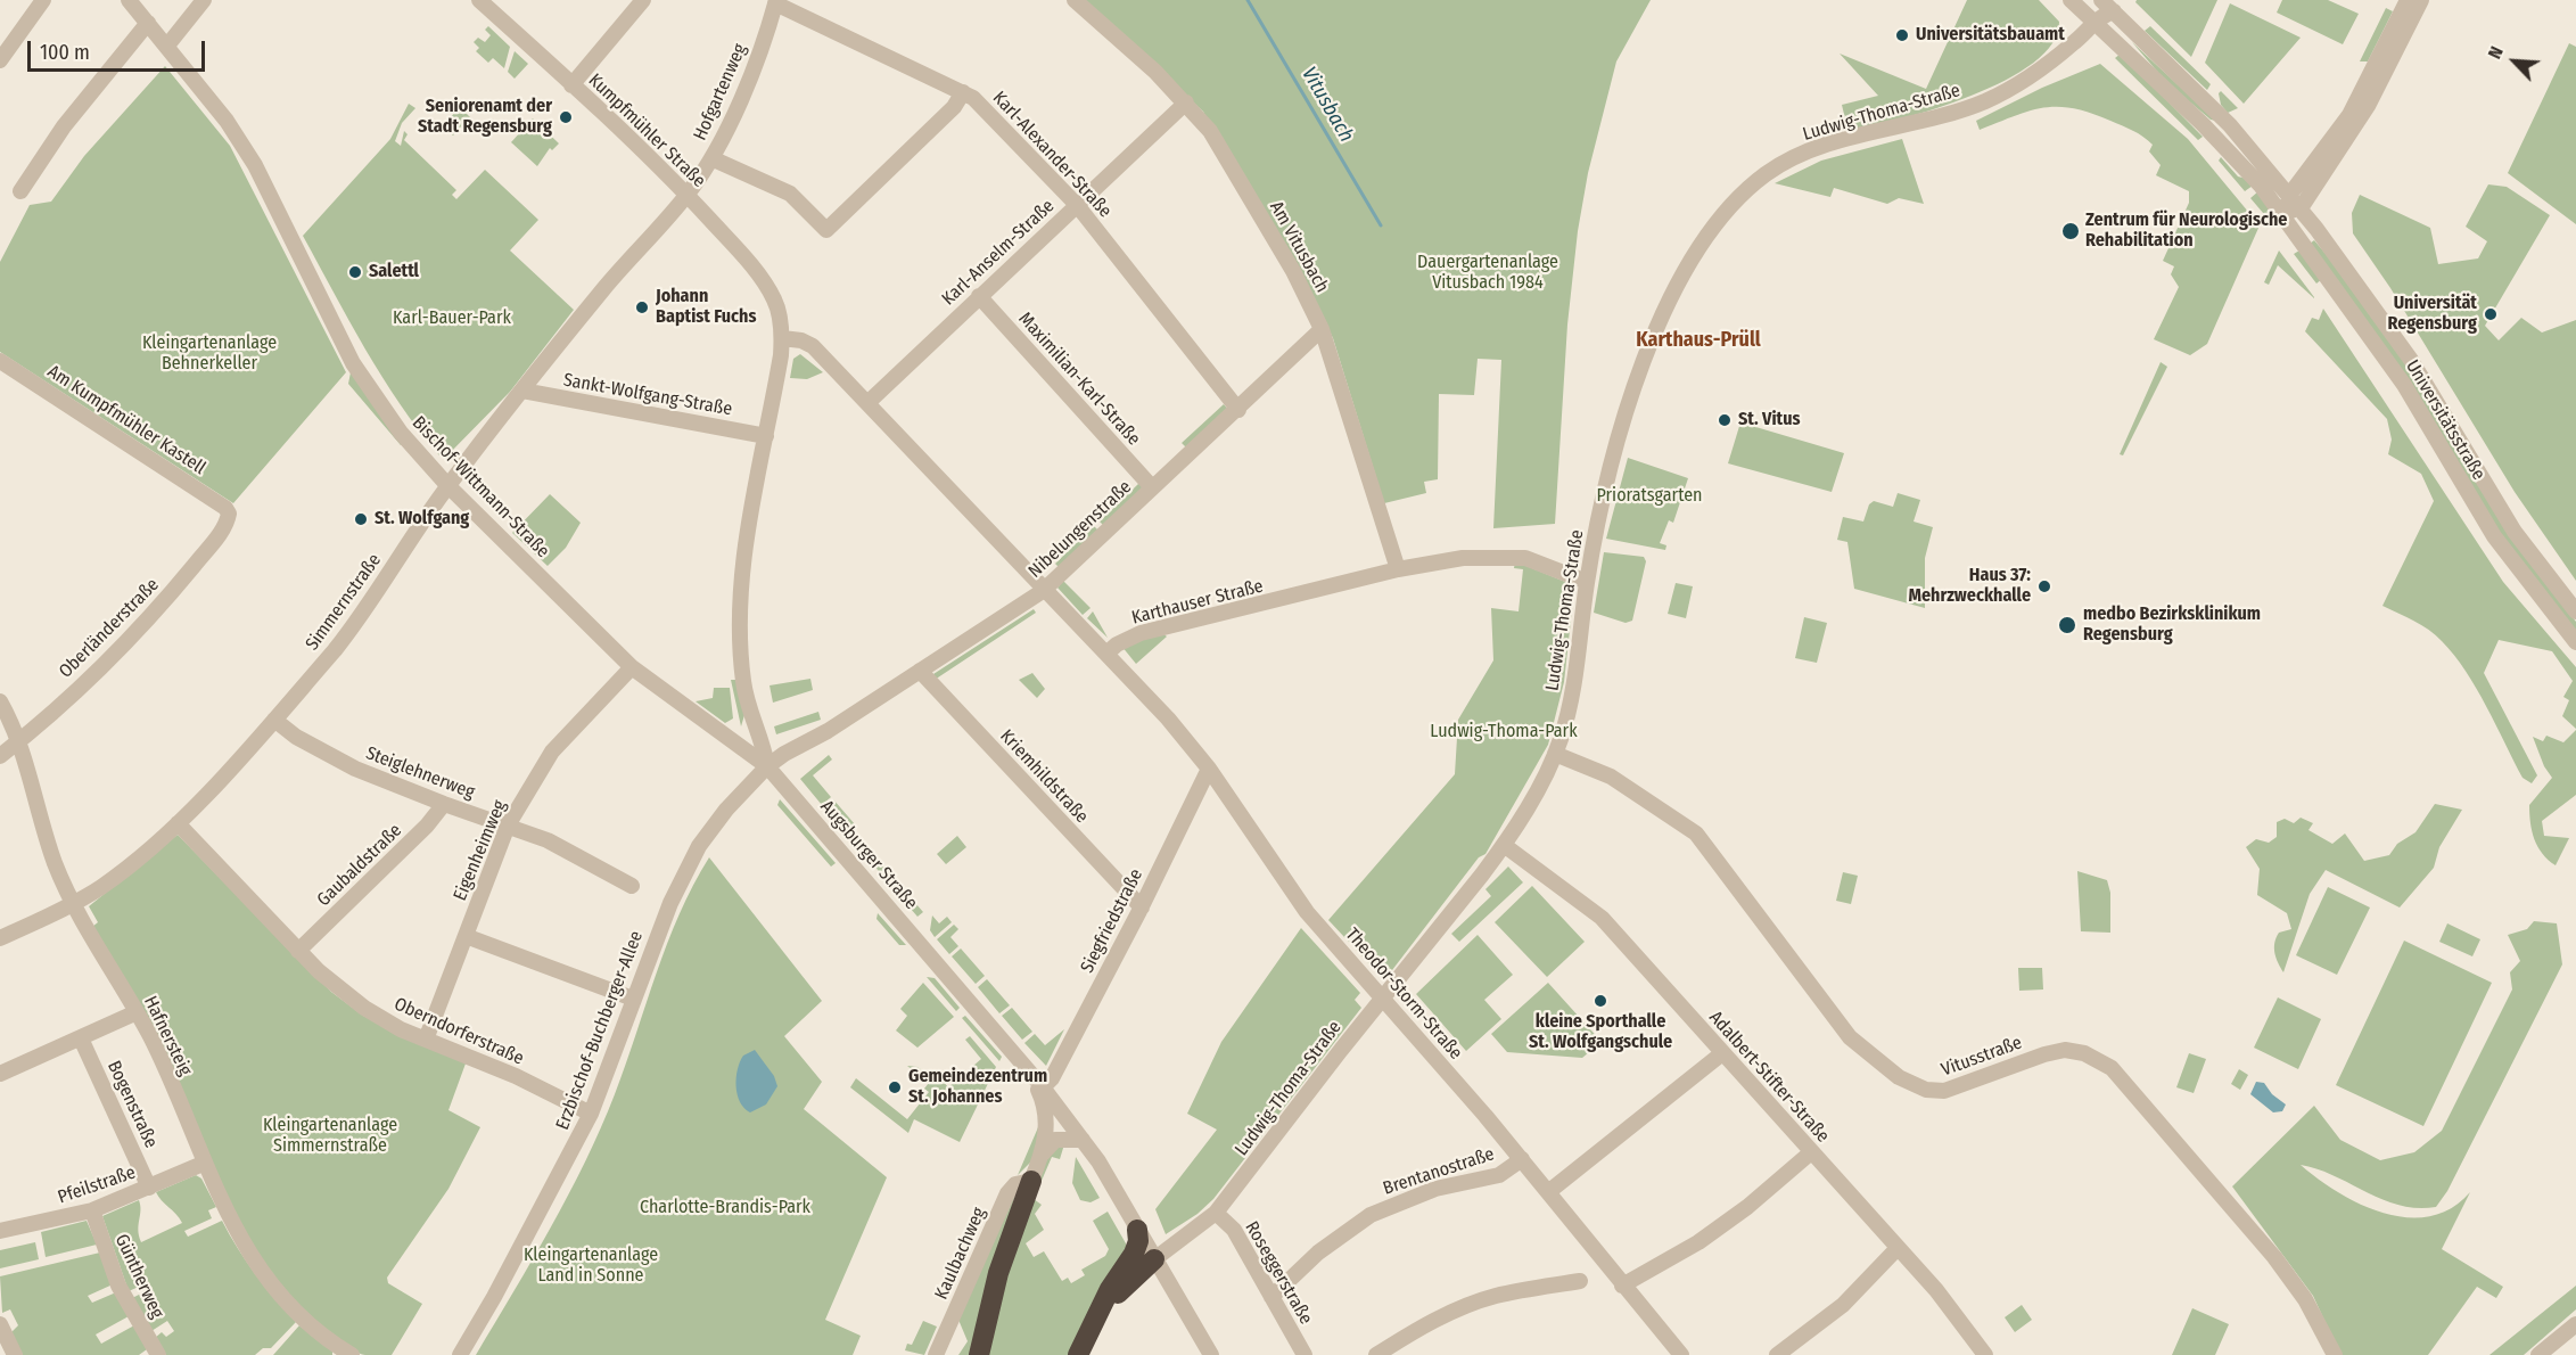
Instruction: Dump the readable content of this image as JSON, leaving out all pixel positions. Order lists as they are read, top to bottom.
{
  "streets": {
    "street": [
      "Hofgartenweg",
      "Ludwig-Thoma-Straße",
      "Kumpfmühler Straße",
      "Karl-Alexander-Straße",
      "Am Vitusbach",
      "Karl-Anselm-Straße",
      "Maximilian-Karl-Straße",
      "Sankt-Wolfgang-Straße",
      "Am Kumpfmühler Kastell",
      "Universitätsstraße",
      "Bischof-Wittmann-Straße",
      "Nibelungenstraße",
      "Simmernstraße",
      "Karthauser Straße",
      "Oberländerstraße",
      "Steiglehnerweg",
      "Kriemhildstraße",
      "Eigenheimweg",
      "Augsburger Straße",
      "Gaubaldstraße",
      "Siegfriedstraße",
      "Theodor-Storm-Straße",
      "Erzbischof-Buchberger-Allee",
      "Oberndorferstraße",
      "Hafnersteig",
      "Vitusstraße",
      "Adalbert-Stifter-Straße",
      "Bogenstraße",
      "Brentanostraße",
      "Pfeilstraße",
      "Kaulbachweg",
      "Roseggerstraße",
      "Güntherweg"
    ]
  },
  "crossings": [
    ["Hofgartenweg", "Kumpfmühler Straße"],
    ["Hofgartenweg", "Karl-Alexander-Straße"],
    ["Hofgartenweg", "Simmernstraße"],
    ["Ludwig-Thoma-Straße", "Universitätsstraße"],
    ["Ludwig-Thoma-Straße", "Karthauser Straße"],
    ["Ludwig-Thoma-Straße", "Augsburger Straße"],
    ["Ludwig-Thoma-Straße", "Theodor-Storm-Straße"],
    ["Ludwig-Thoma-Straße", "Vitusstraße"],
    ["Ludwig-Thoma-Straße", "Adalbert-Stifter-Straße"],
    ["Ludwig-Thoma-Straße", "Roseggerstraße"],
    ["Kumpfmühler Straße", "Simmernstraße"],
    ["Kumpfmühler Straße", "Augsburger Straße"],
    ["Karl-Alexander-Straße", "Karl-Anselm-Straße"],
    ["Karl-Alexander-Straße", "Nibelungenstraße"],
    ["Am Vitusbach", "Karl-Anselm-Straße"],
    ["Am Vitusbach", "Nibelungenstraße"],
    ["Am Vitusbach", "Karthauser Straße"],
    ["Karl-Anselm-Straße", "Maximilian-Karl-Straße"],
    ["Maximilian-Karl-Straße", "Nibelungenstraße"],
    ["Sankt-Wolfgang-Straße", "Simmernstraße"],
    ["Sankt-Wolfgang-Straße", "Augsburger Straße"],
    ["Am Kumpfmühler Kastell", "Oberländerstraße"],
    ["Bischof-Wittmann-Straße", "Nibelungenstraße"],
    ["Bischof-Wittmann-Straße", "Simmernstraße"],
    ["Bischof-Wittmann-Straße", "Eigenheimweg"],
    ["Bischof-Wittmann-Straße", "Augsburger Straße"],
    ["Bischof-Wittmann-Straße", "Erzbischof-Buchberger-Allee"],
    ["Nibelungenstraße", "Kriemhildstraße"],
    ["Nibelungenstraße", "Augsburger Straße"],
    ["Nibelungenstraße", "Erzbischof-Buchberger-Allee"],
    ["Simmernstraße", "Steiglehnerweg"],
    ["Simmernstraße", "Oberndorferstraße"],
    ["Simmernstraße", "Hafnersteig"],
    ["Karthauser Straße", "Theodor-Storm-Straße"],
    ["Oberländerstraße", "Hafnersteig"],
    ["Steiglehnerweg", "Eigenheimweg"],
    ["Steiglehnerweg", "Gaubaldstraße"],
    ["Kriemhildstraße", "Siegfriedstraße"],
    ["Eigenheimweg", "Oberndorferstraße"],
    ["Augsburger Straße", "Siegfriedstraße"],
    ["Augsburger Straße", "Erzbischof-Buchberger-Allee"],
    ["Gaubaldstraße", "Oberndorferstraße"],
    ["Siegfriedstraße", "Theodor-Storm-Straße"],
    ["Theodor-Storm-Straße", "Brentanostraße"],
    ["Erzbischof-Buchberger-Allee", "Oberndorferstraße"],
    ["Hafnersteig", "Pfeilstraße"],
    ["Bogenstraße", "Pfeilstraße"],
    ["Brentanostraße", "Roseggerstraße"],
    ["Pfeilstraße", "Güntherweg"]
  ],
  "districts": ["Karthaus-Prüll"],
  "water": ["Vitusbach"],
  "parks": [
    "Dauergartenanlage Vitusbach 1984",
    "Karl-Bauer-Park",
    "Kleingartenanlage Behnerkeller",
    "Prioratsgarten",
    "Ludwig-Thoma-Park",
    "Kleingartenanlage Simmernstraße",
    "Charlotte-Brandis-Park",
    "Kleingartenanlage Land in Sonne"
  ],
  "places": [
    "Universitätsbauamt",
    "Seniorenamt der Stadt Regensburg",
    "Zentrum für Neurologische Rehabilitation",
    "Salettl",
    "Johann Baptist Fuchs",
    "Universität Regensburg",
    "St. Vitus",
    "St. Wolfgang",
    "Haus 37: Mehrzweckhalle",
    "medbo Bezirksklinikum Regensburg",
    "kleine Sporthalle St. Wolfgangschule",
    "Gemeindezentrum St. Johannes"
  ],
  "scale_bar": "100 m",
  "north": "top left"
}
